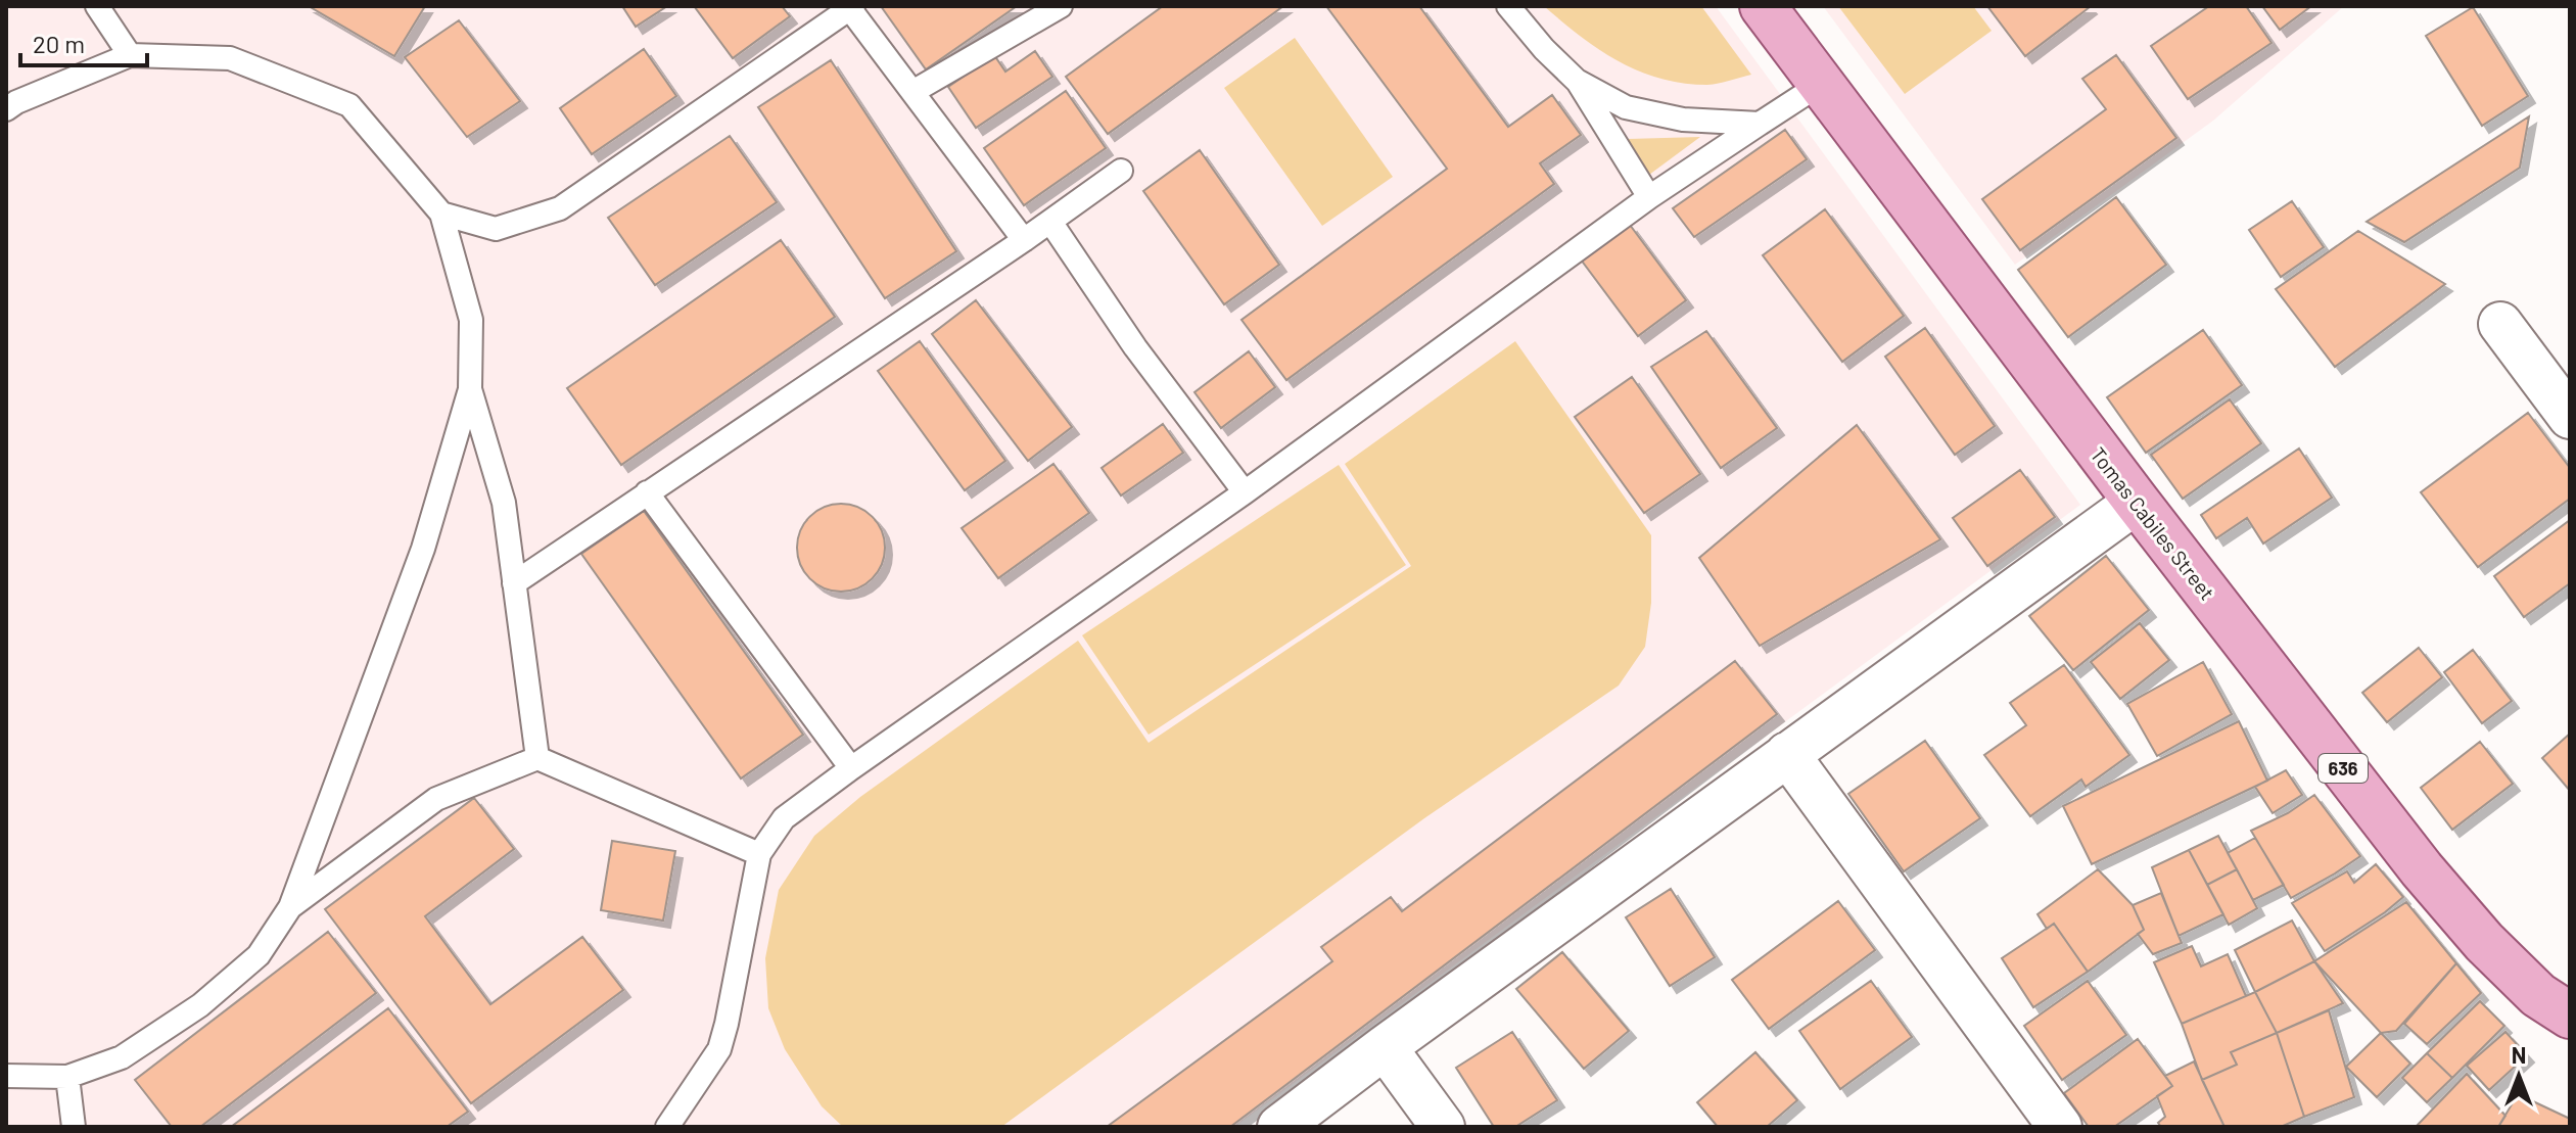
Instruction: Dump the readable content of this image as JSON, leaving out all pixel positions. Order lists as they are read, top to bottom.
{
  "streets": {
    "main road": ["Tomas Cabiles Street", "636"]
  },
  "scale_bar": "20 m",
  "north": "top"
}
